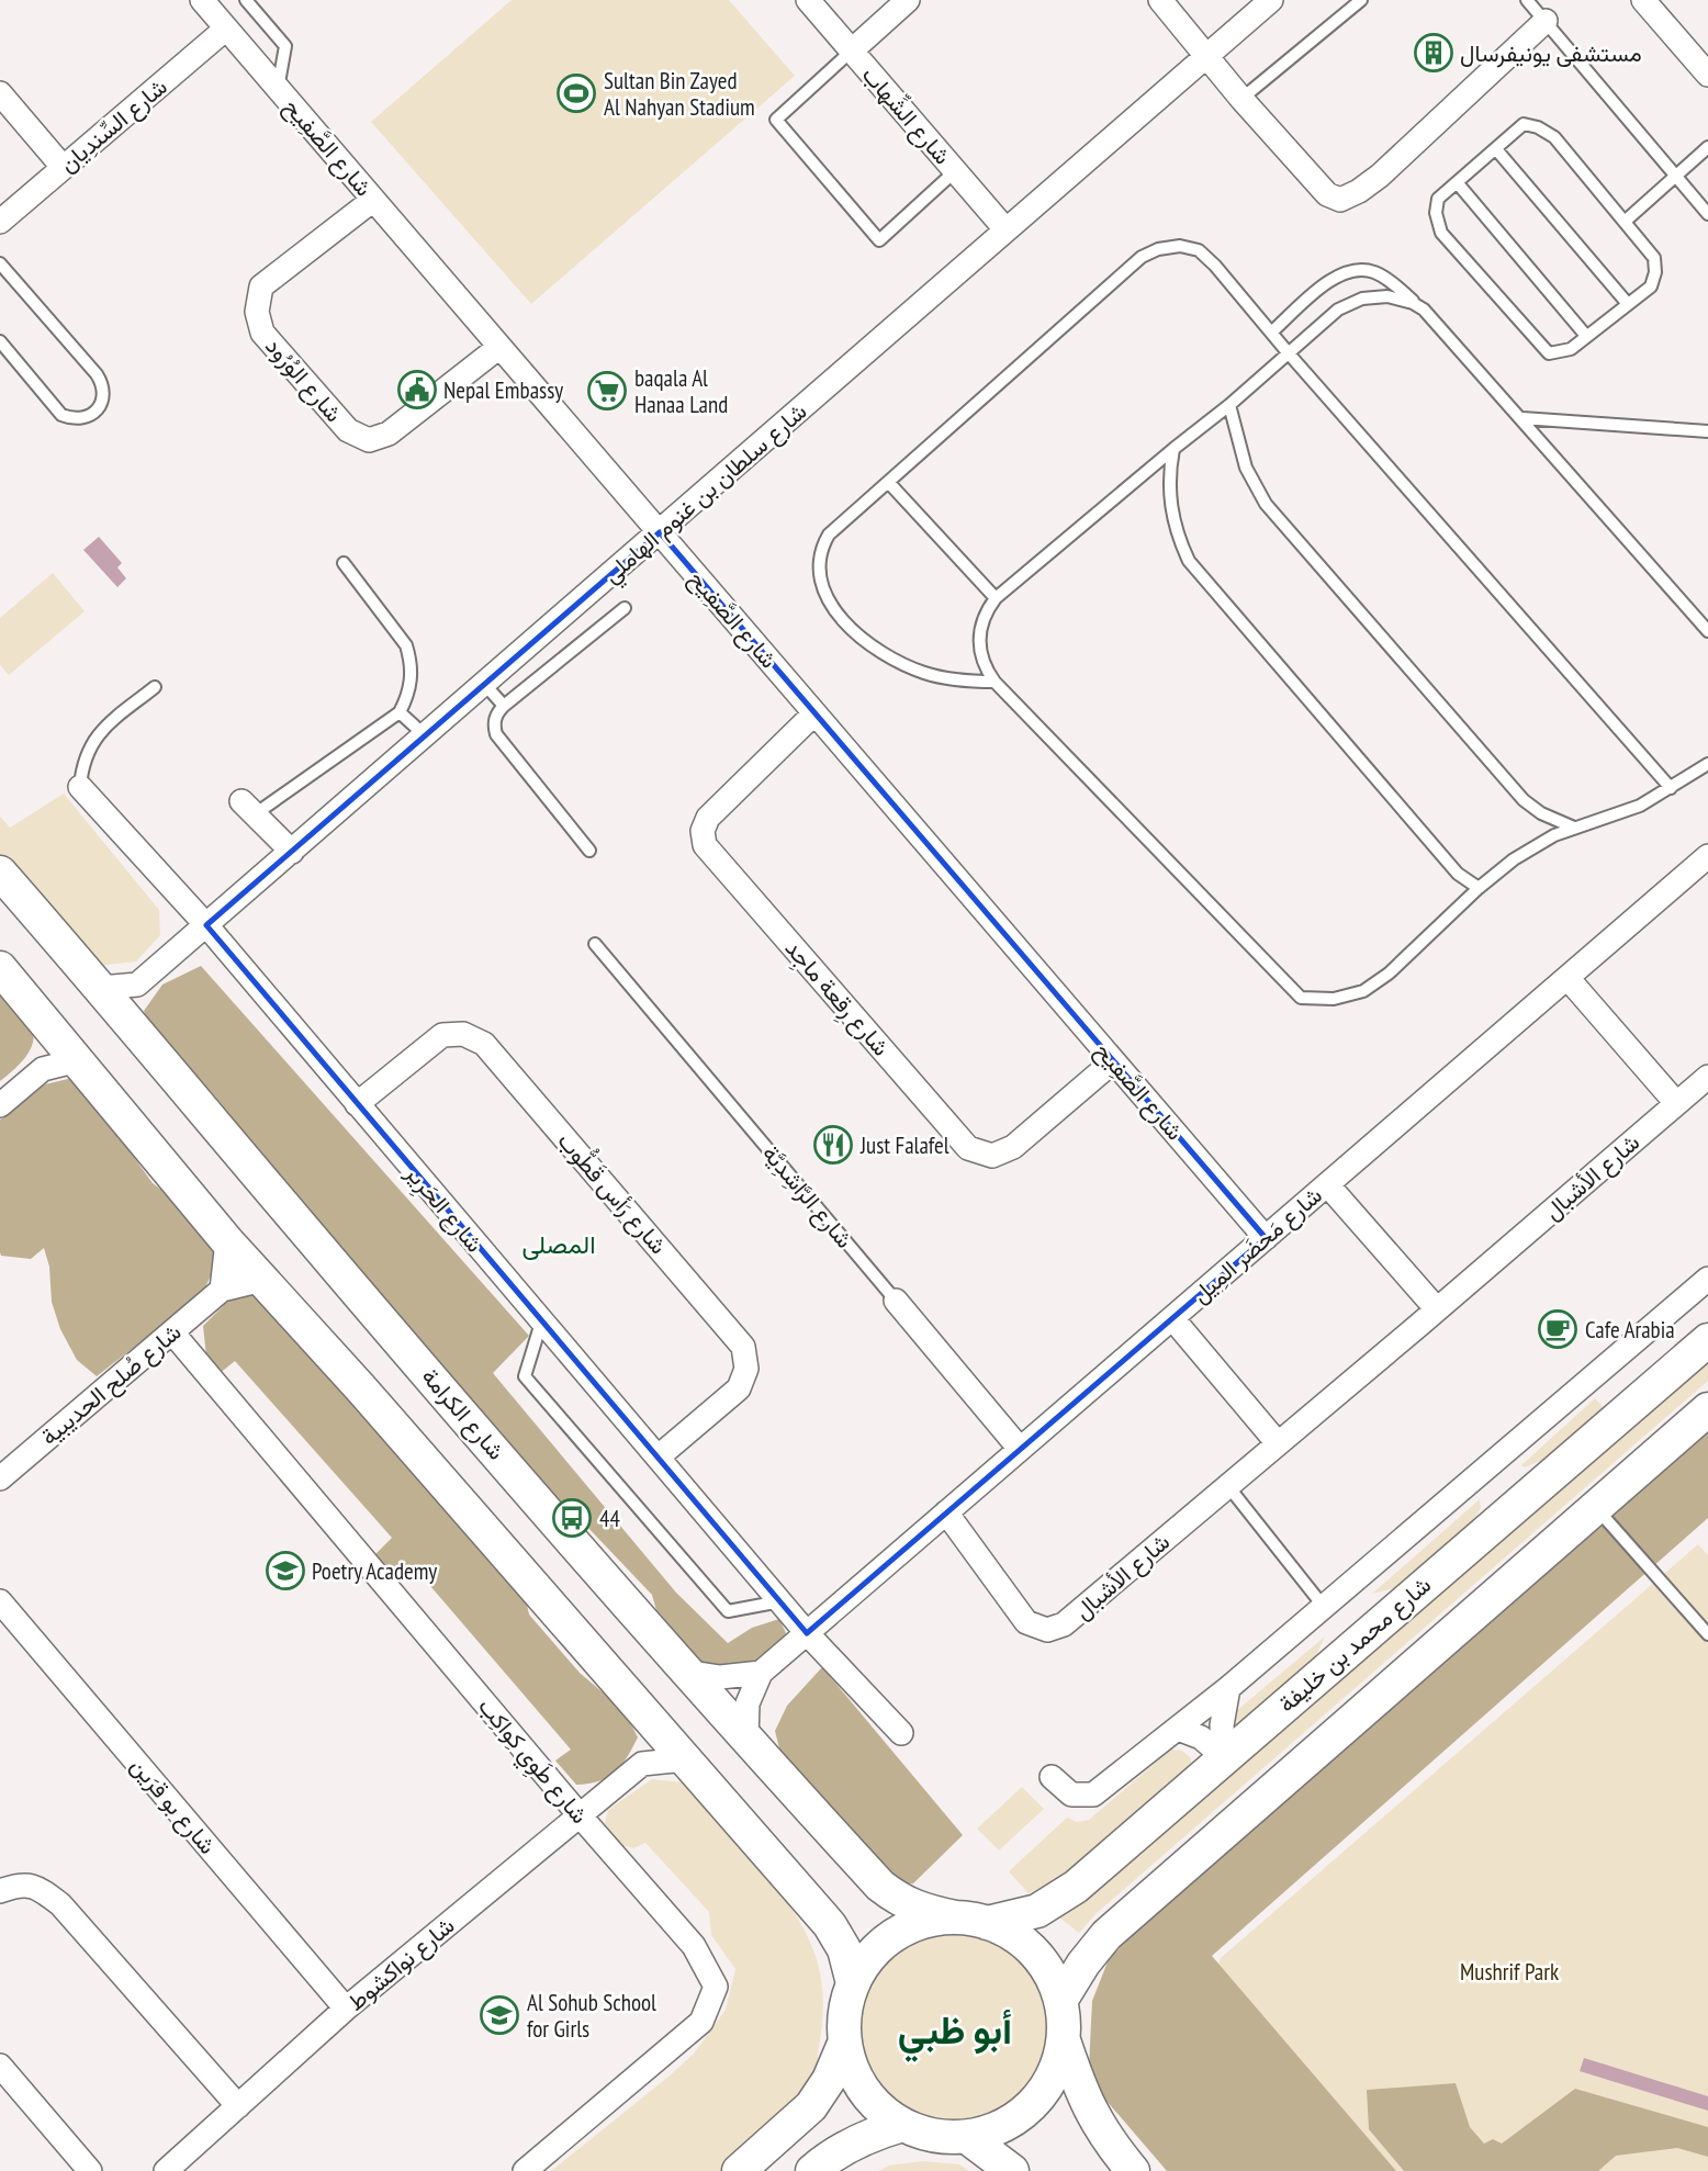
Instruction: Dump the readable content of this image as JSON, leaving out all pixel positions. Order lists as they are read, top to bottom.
{
  "streets": {
    "main road": ["شارع الكرامة", "شارع محمد بن خليفة"],
    "street": [
      "شارع الشِّهاب",
      "شارع السِّندِيان",
      "شارع الصَّفِيح",
      "شارع الوُرُود",
      "شارع سلطان بن غنوم الهاملي",
      "شارع رِقعة ماجِد",
      "شارع الأشبال",
      "شارع رَأس قَطُّوب",
      "شارع الرَّاشِدِيَّة",
      "شارع الحَرِير",
      "شارع مَحضَر المِيل",
      "شارع صُلح الحديبية",
      "شارع طَوِي كِواكِب",
      "شارع بو قرَين",
      "شارع نواكشوط"
    ]
  },
  "crossings": [
    ["شارع الشِّهاب", "شارع سلطان بن غنوم الهاملي"],
    ["شارع السِّندِيان", "شارع الصَّفِيح"],
    ["شارع الصَّفِيح", "شارع الوُرُود"],
    ["شارع الصَّفِيح", "شارع سلطان بن غنوم الهاملي"],
    ["شارع الصَّفِيح", "شارع رِقعة ماجِد"],
    ["شارع الصَّفِيح", "شارع مَحضَر المِيل"],
    ["شارع سلطان بن غنوم الهاملي", "شارع الحَرِير"],
    ["شارع الأشبال", "شارع مَحضَر المِيل"],
    ["شارع رَأس قَطُّوب", "شارع الحَرِير"],
    ["شارع الرَّاشِدِيَّة", "شارع مَحضَر المِيل"],
    ["شارع الحَرِير", "شارع مَحضَر المِيل"],
    ["شارع مَحضَر المِيل", "شارع الكرامة"],
    ["شارع صُلح الحديبية", "شارع طَوِي كِواكِب"],
    ["شارع الكرامة", "شارع محمد بن خليفة"],
    ["شارع طَوِي كِواكِب", "شارع نواكشوط"],
    ["شارع بو قرَين", "شارع نواكشوط"]
  ],
  "districts": ["المصلى", "أبو ظبي"],
  "parks": ["Mushrif Park"],
  "places": {
    "building": ["مستشفى يونيفرسال"],
    "sports": ["Sultan Bin Zayed Al Nahyan Stadium"],
    "public building": ["Nepal Embassy"],
    "supermarket": ["baqala Al Hanaa Land"],
    "restaurant": ["Just Falafel"],
    "cafe": ["Cafe Arabia"],
    "bus stop": ["44"],
    "school or university": ["Poetry Academy", "Al Sohub School for Girls"]
  }
}
